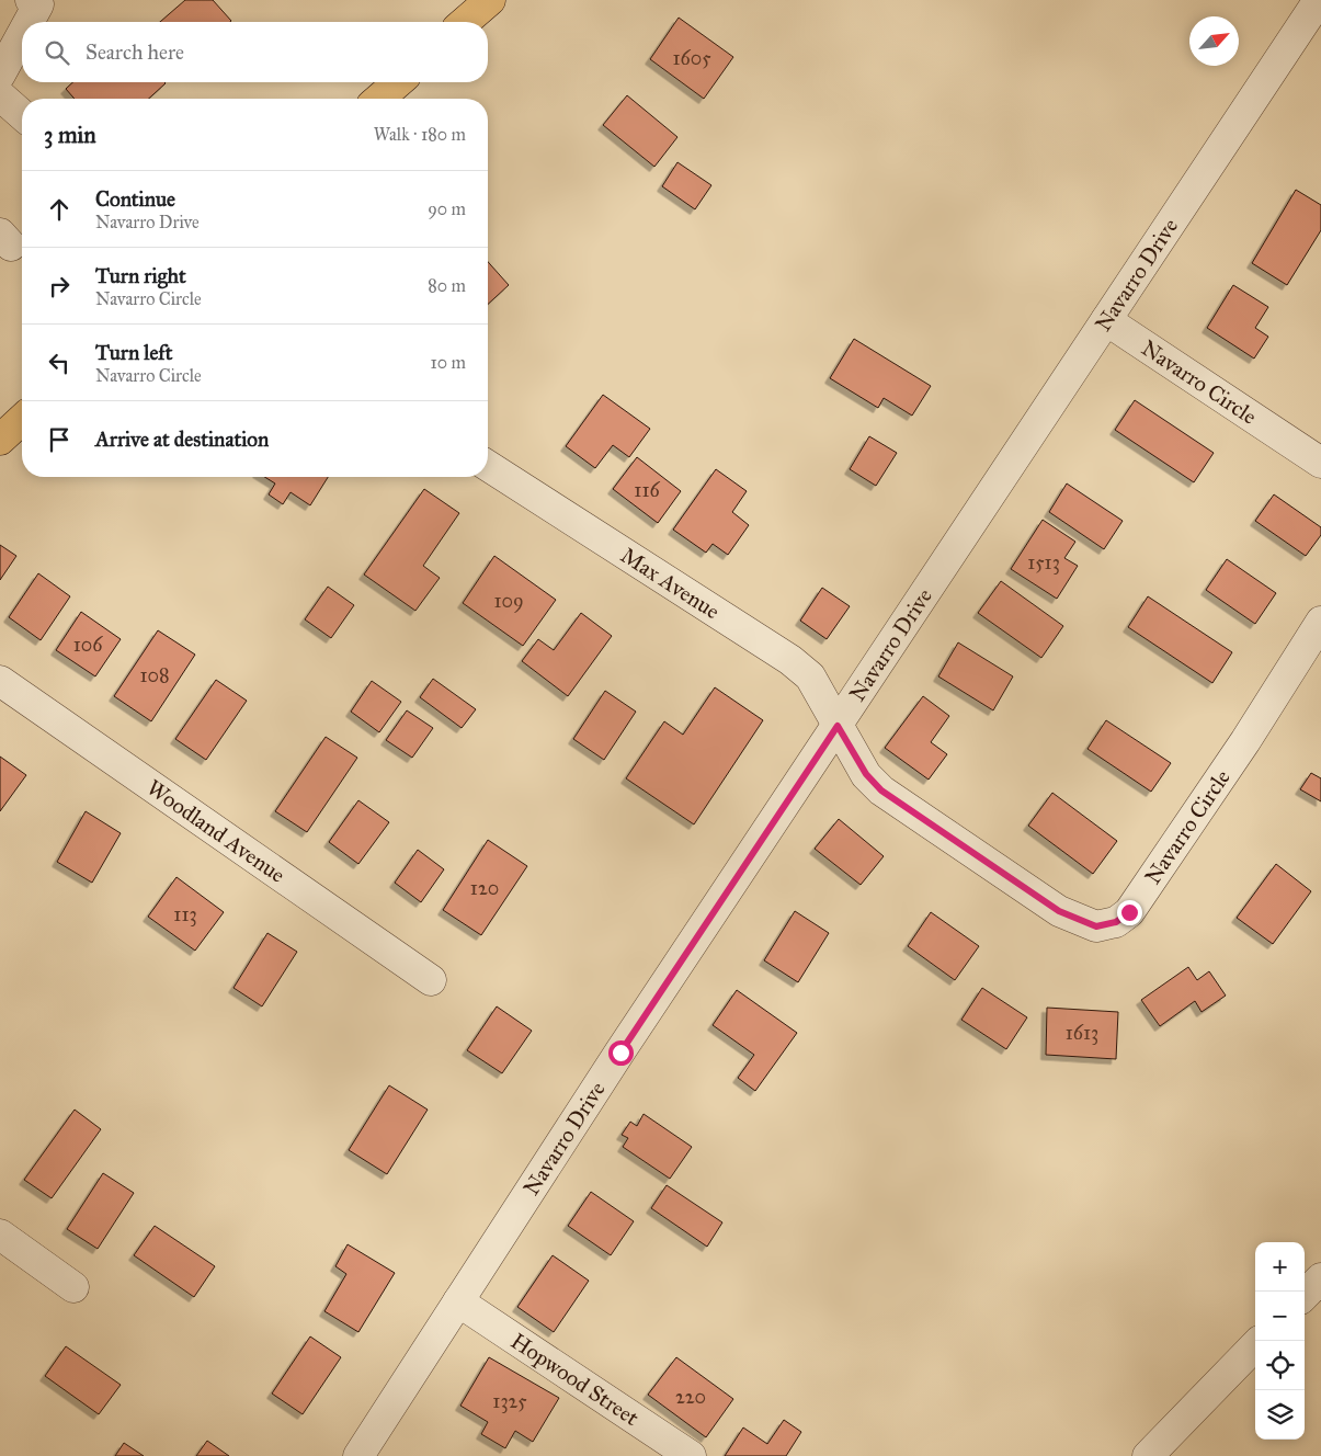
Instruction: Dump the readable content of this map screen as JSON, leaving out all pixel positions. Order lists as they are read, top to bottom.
{
  "streets": {
    "street": [
      "Navarro Drive",
      "Navarro Circle",
      "Max Avenue",
      "Woodland Avenue",
      "Hopwood Street"
    ]
  },
  "crossings": [
    ["Navarro Drive", "Navarro Circle"],
    ["Navarro Drive", "Max Avenue"],
    ["Navarro Drive", "Hopwood Street"],
    ["Navarro Circle", "Max Avenue"]
  ],
  "house_numbers": [
    "1605",
    "116",
    "1513",
    "109",
    "106",
    "108",
    "120",
    "113",
    "1613",
    "220",
    "1325"
  ],
  "north": "top right",
  "page": {
    "search": "Search here",
    "heading": ["3 min", "Walk · 180 m"],
    "list": [
      ["Continue", "Navarro Drive", "90 m"],
      ["Turn right", "Navarro Circle", "80 m"],
      ["Turn left", "Navarro Circle", "10 m"],
      "Arrive at destination"
    ],
    "map_buttons": ["+", "−"]
  }
}
